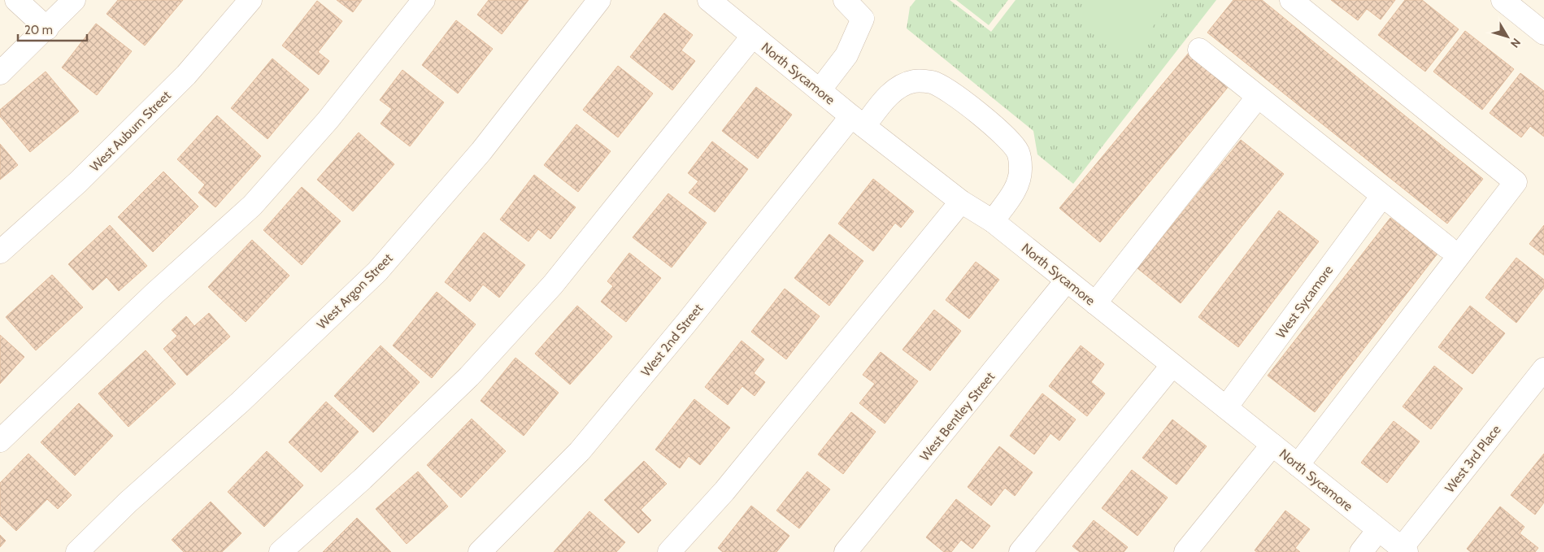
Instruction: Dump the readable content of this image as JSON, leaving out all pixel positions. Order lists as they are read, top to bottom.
{
  "streets": {
    "street": [
      "North Sycamore",
      "West Auburn Street",
      "West Argon Street",
      "West Sycamore",
      "West 2nd Street",
      "West Bentley Street",
      "West 3rd Place"
    ]
  },
  "crossings": [
    ["North Sycamore", "West Sycamore"],
    ["North Sycamore", "West 2nd Street"],
    ["North Sycamore", "West Bentley Street"],
    ["North Sycamore", "West 3rd Place"]
  ],
  "scale_bar": "20 m",
  "north": "bottom right"
}
